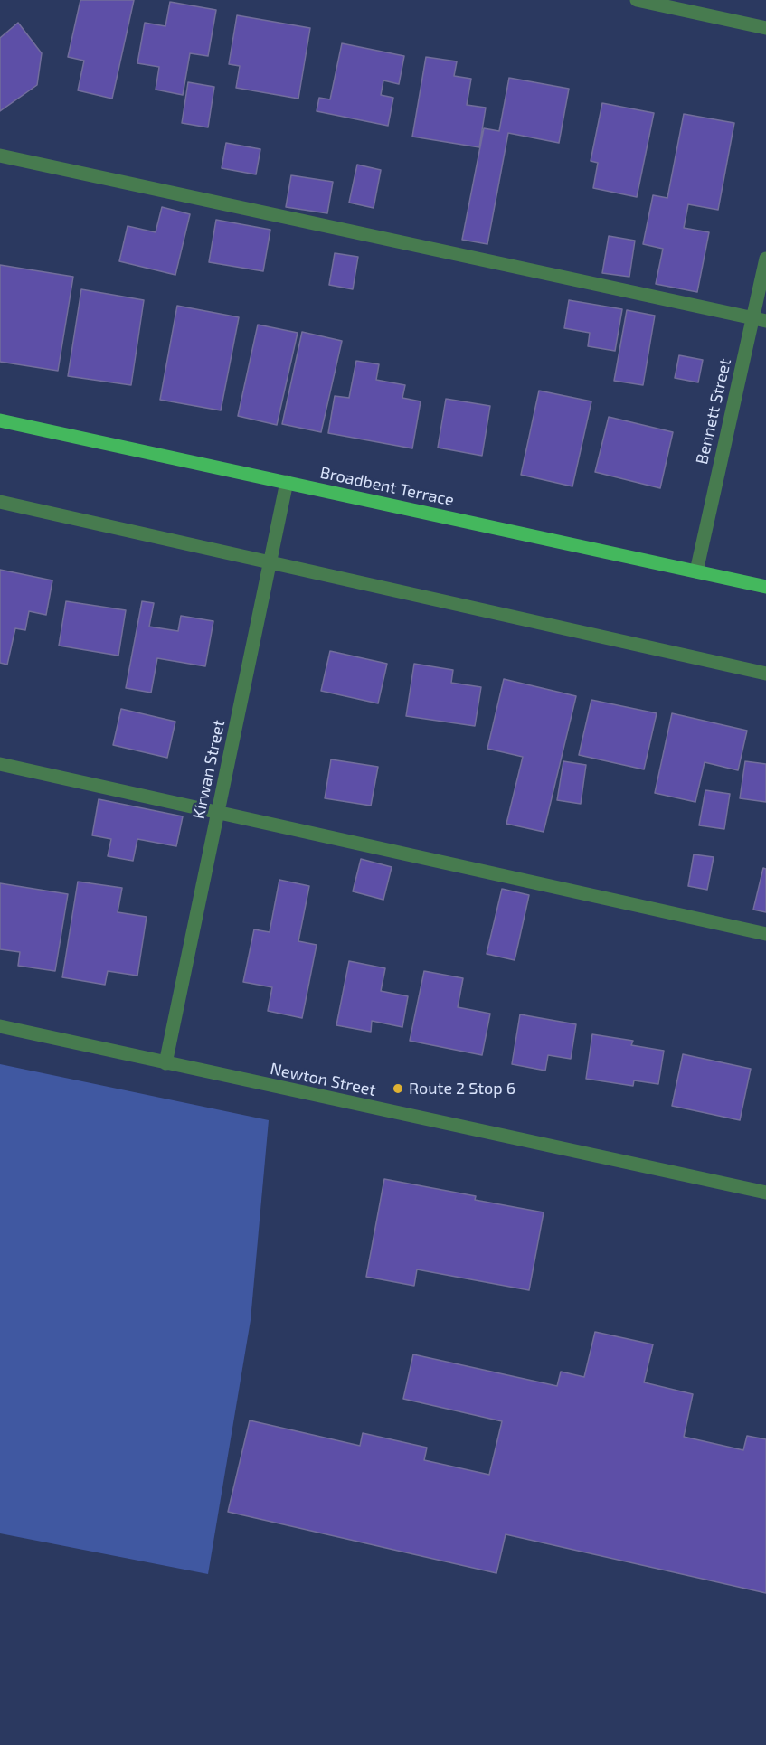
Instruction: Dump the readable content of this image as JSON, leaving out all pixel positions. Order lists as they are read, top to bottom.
{
  "streets": {
    "main road": ["Broadbent Terrace"],
    "street": ["Bennett Street", "Kirwan Street", "Newton Street"]
  },
  "crossings": [
    ["Bennett Street", "Broadbent Terrace"],
    ["Broadbent Terrace", "Kirwan Street"],
    ["Kirwan Street", "Newton Street"]
  ],
  "places": ["Route 2 Stop 6"]
}
